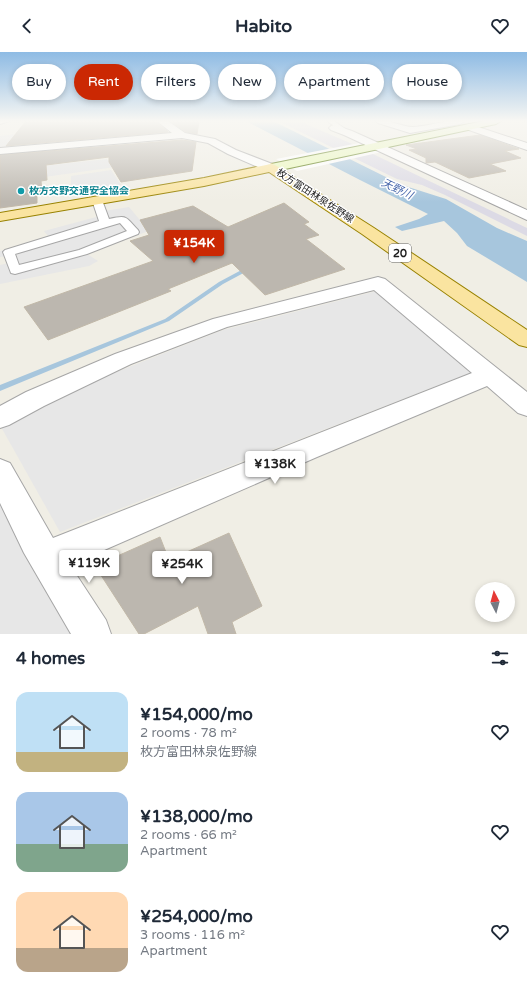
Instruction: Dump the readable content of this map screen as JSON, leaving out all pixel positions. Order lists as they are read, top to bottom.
{
  "streets": {
    "main road": ["枚方富田林泉佐野線", "20"]
  },
  "water": ["天野川"],
  "places": ["枚方交野交通安全協会"],
  "north": "top",
  "page": {
    "header": "Habito",
    "chip": [
      "Buy",
      "Rent",
      "Filters",
      "New",
      "Apartment",
      "House"
    ],
    "price": [
      "¥154K",
      "¥138K",
      "¥119K",
      "¥254K"
    ],
    "heading": "4 homes",
    "list": [
      {
        "name": "¥154,000/mo",
        "note": "2 rooms · 78 m² · 枚方富田林泉佐野線"
      },
      {
        "name": "¥138,000/mo",
        "note": "2 rooms · 66 m² · Apartment"
      },
      {
        "name": "¥254,000/mo",
        "note": "3 rooms · 116 m² · Apartment"
      }
    ]
  }
}
